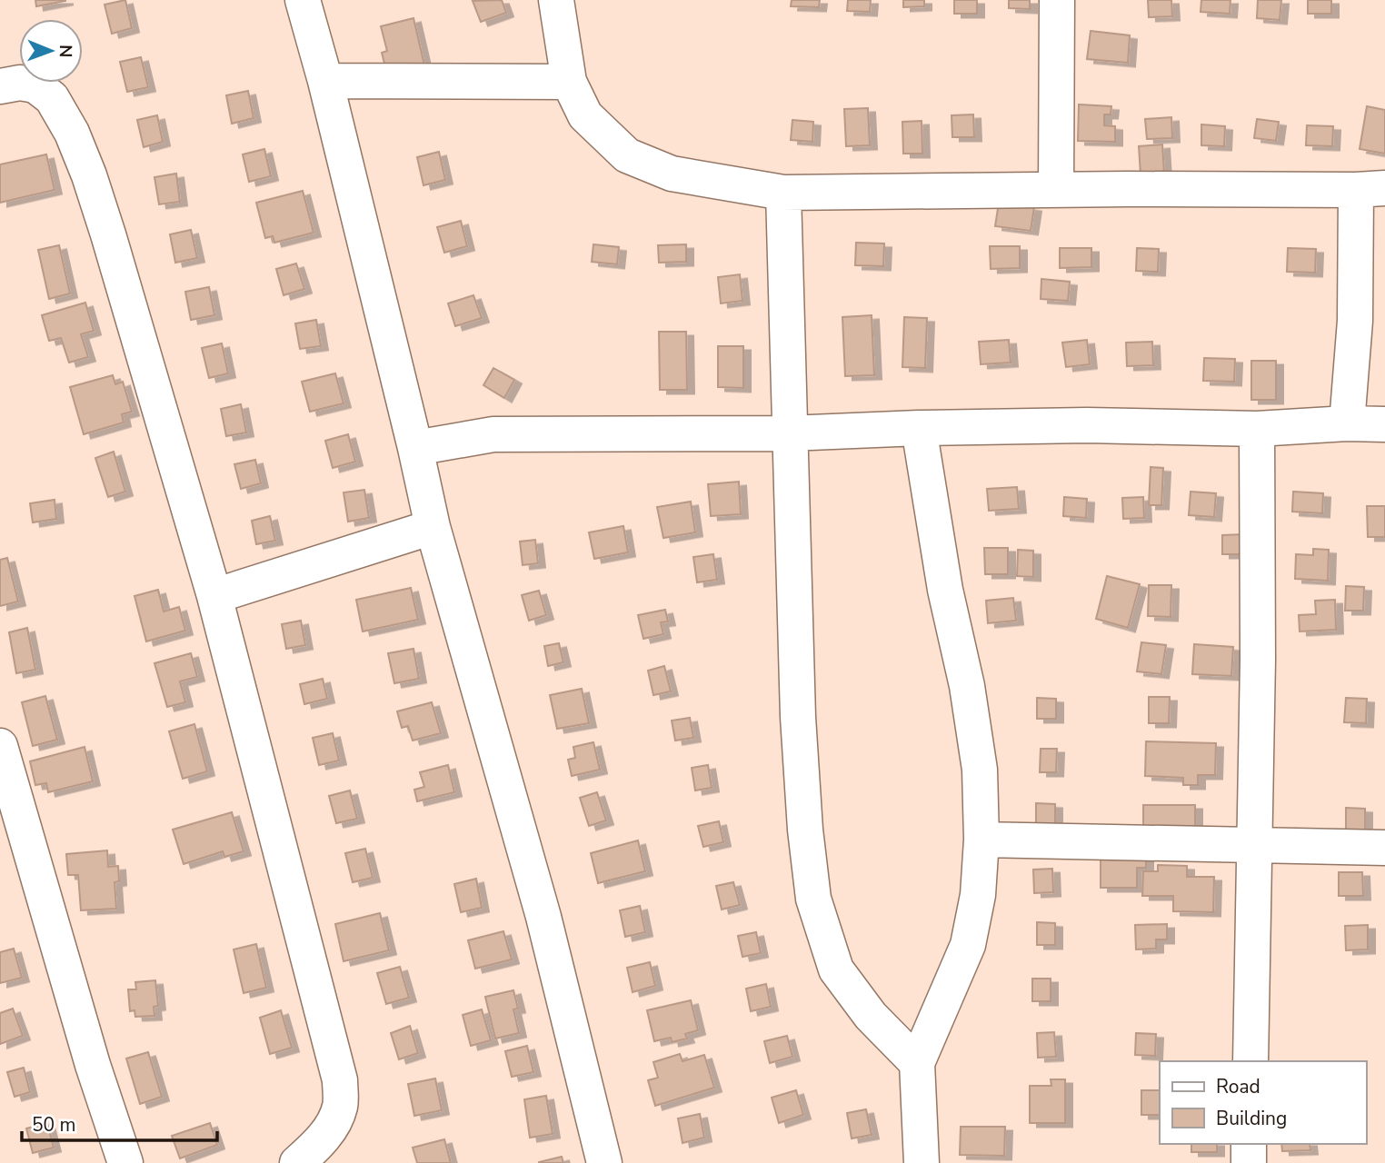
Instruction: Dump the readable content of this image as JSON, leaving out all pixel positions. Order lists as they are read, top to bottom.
{
  "legend": ["Road", "Building"],
  "scale_bar": "50 m",
  "north": "right"
}
